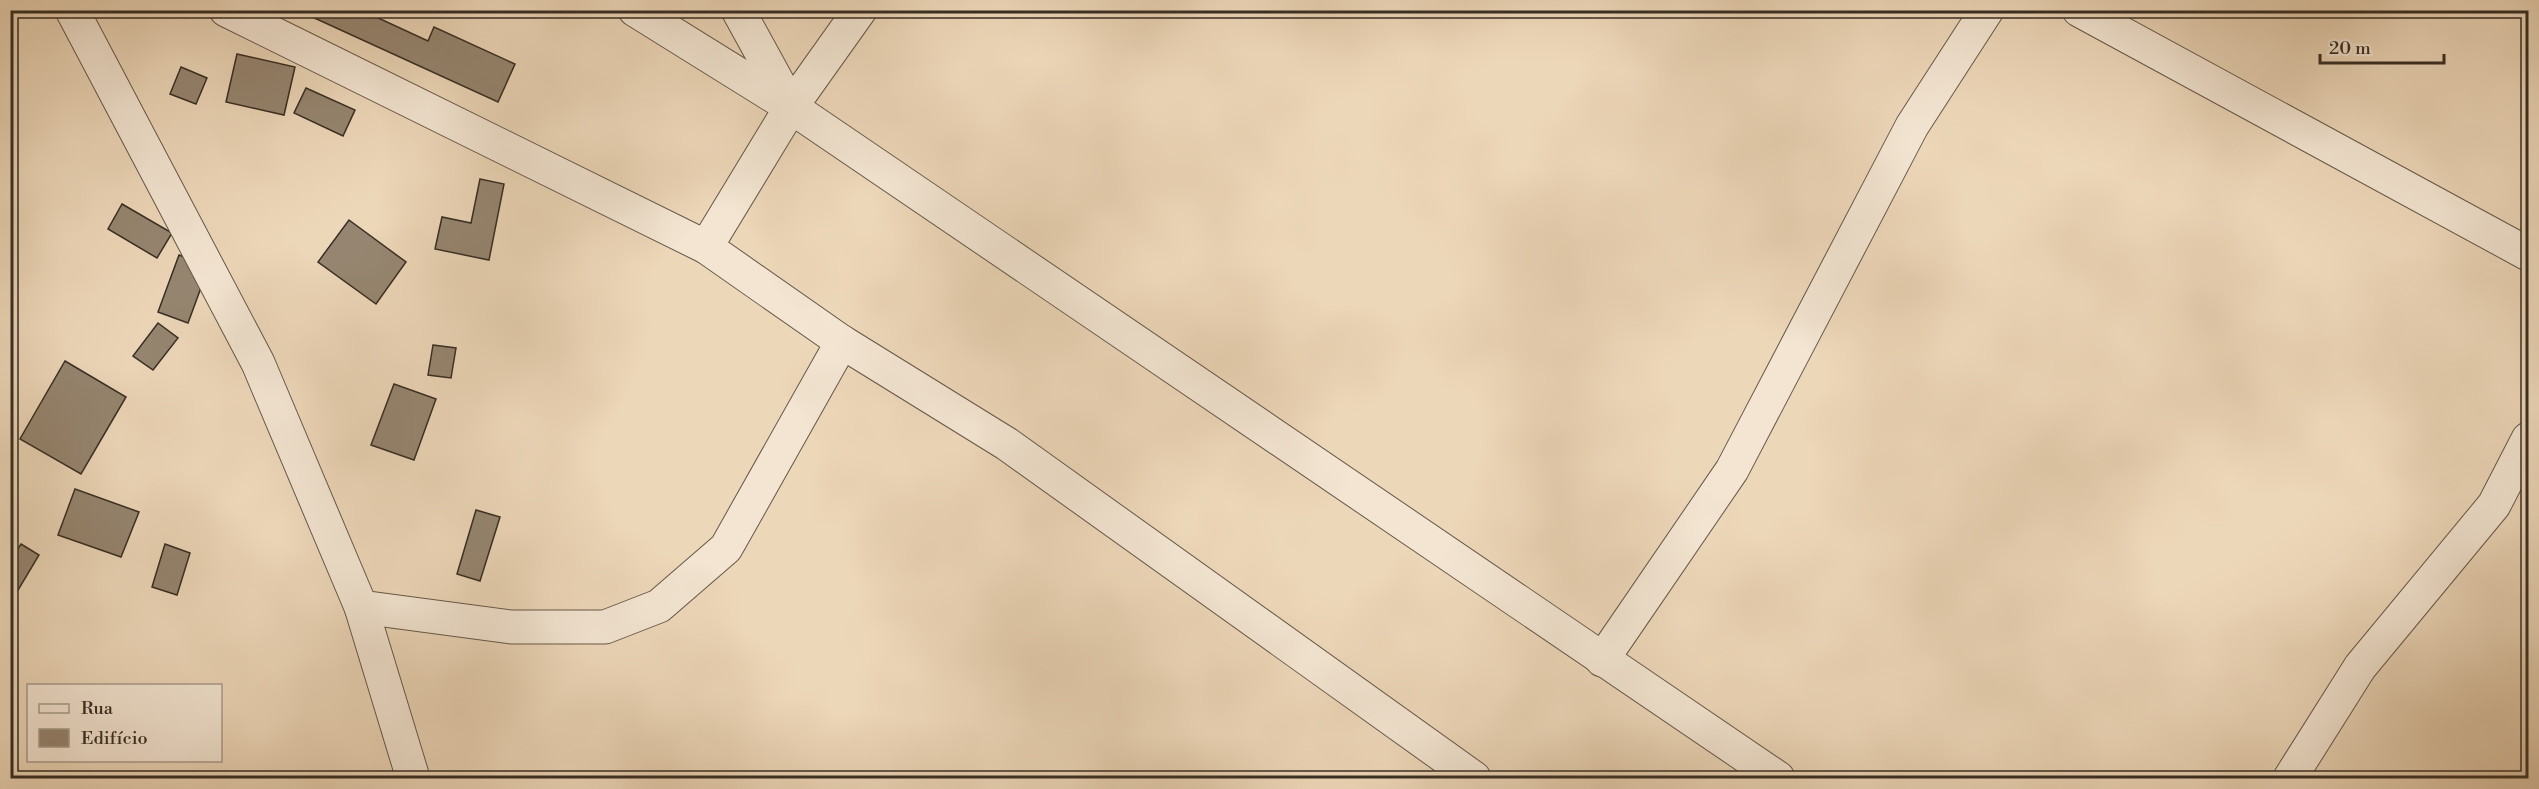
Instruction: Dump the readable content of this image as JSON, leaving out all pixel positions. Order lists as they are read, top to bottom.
{
  "legend": ["Rua", "Edifício"],
  "scale_bar": "20 m"
}
